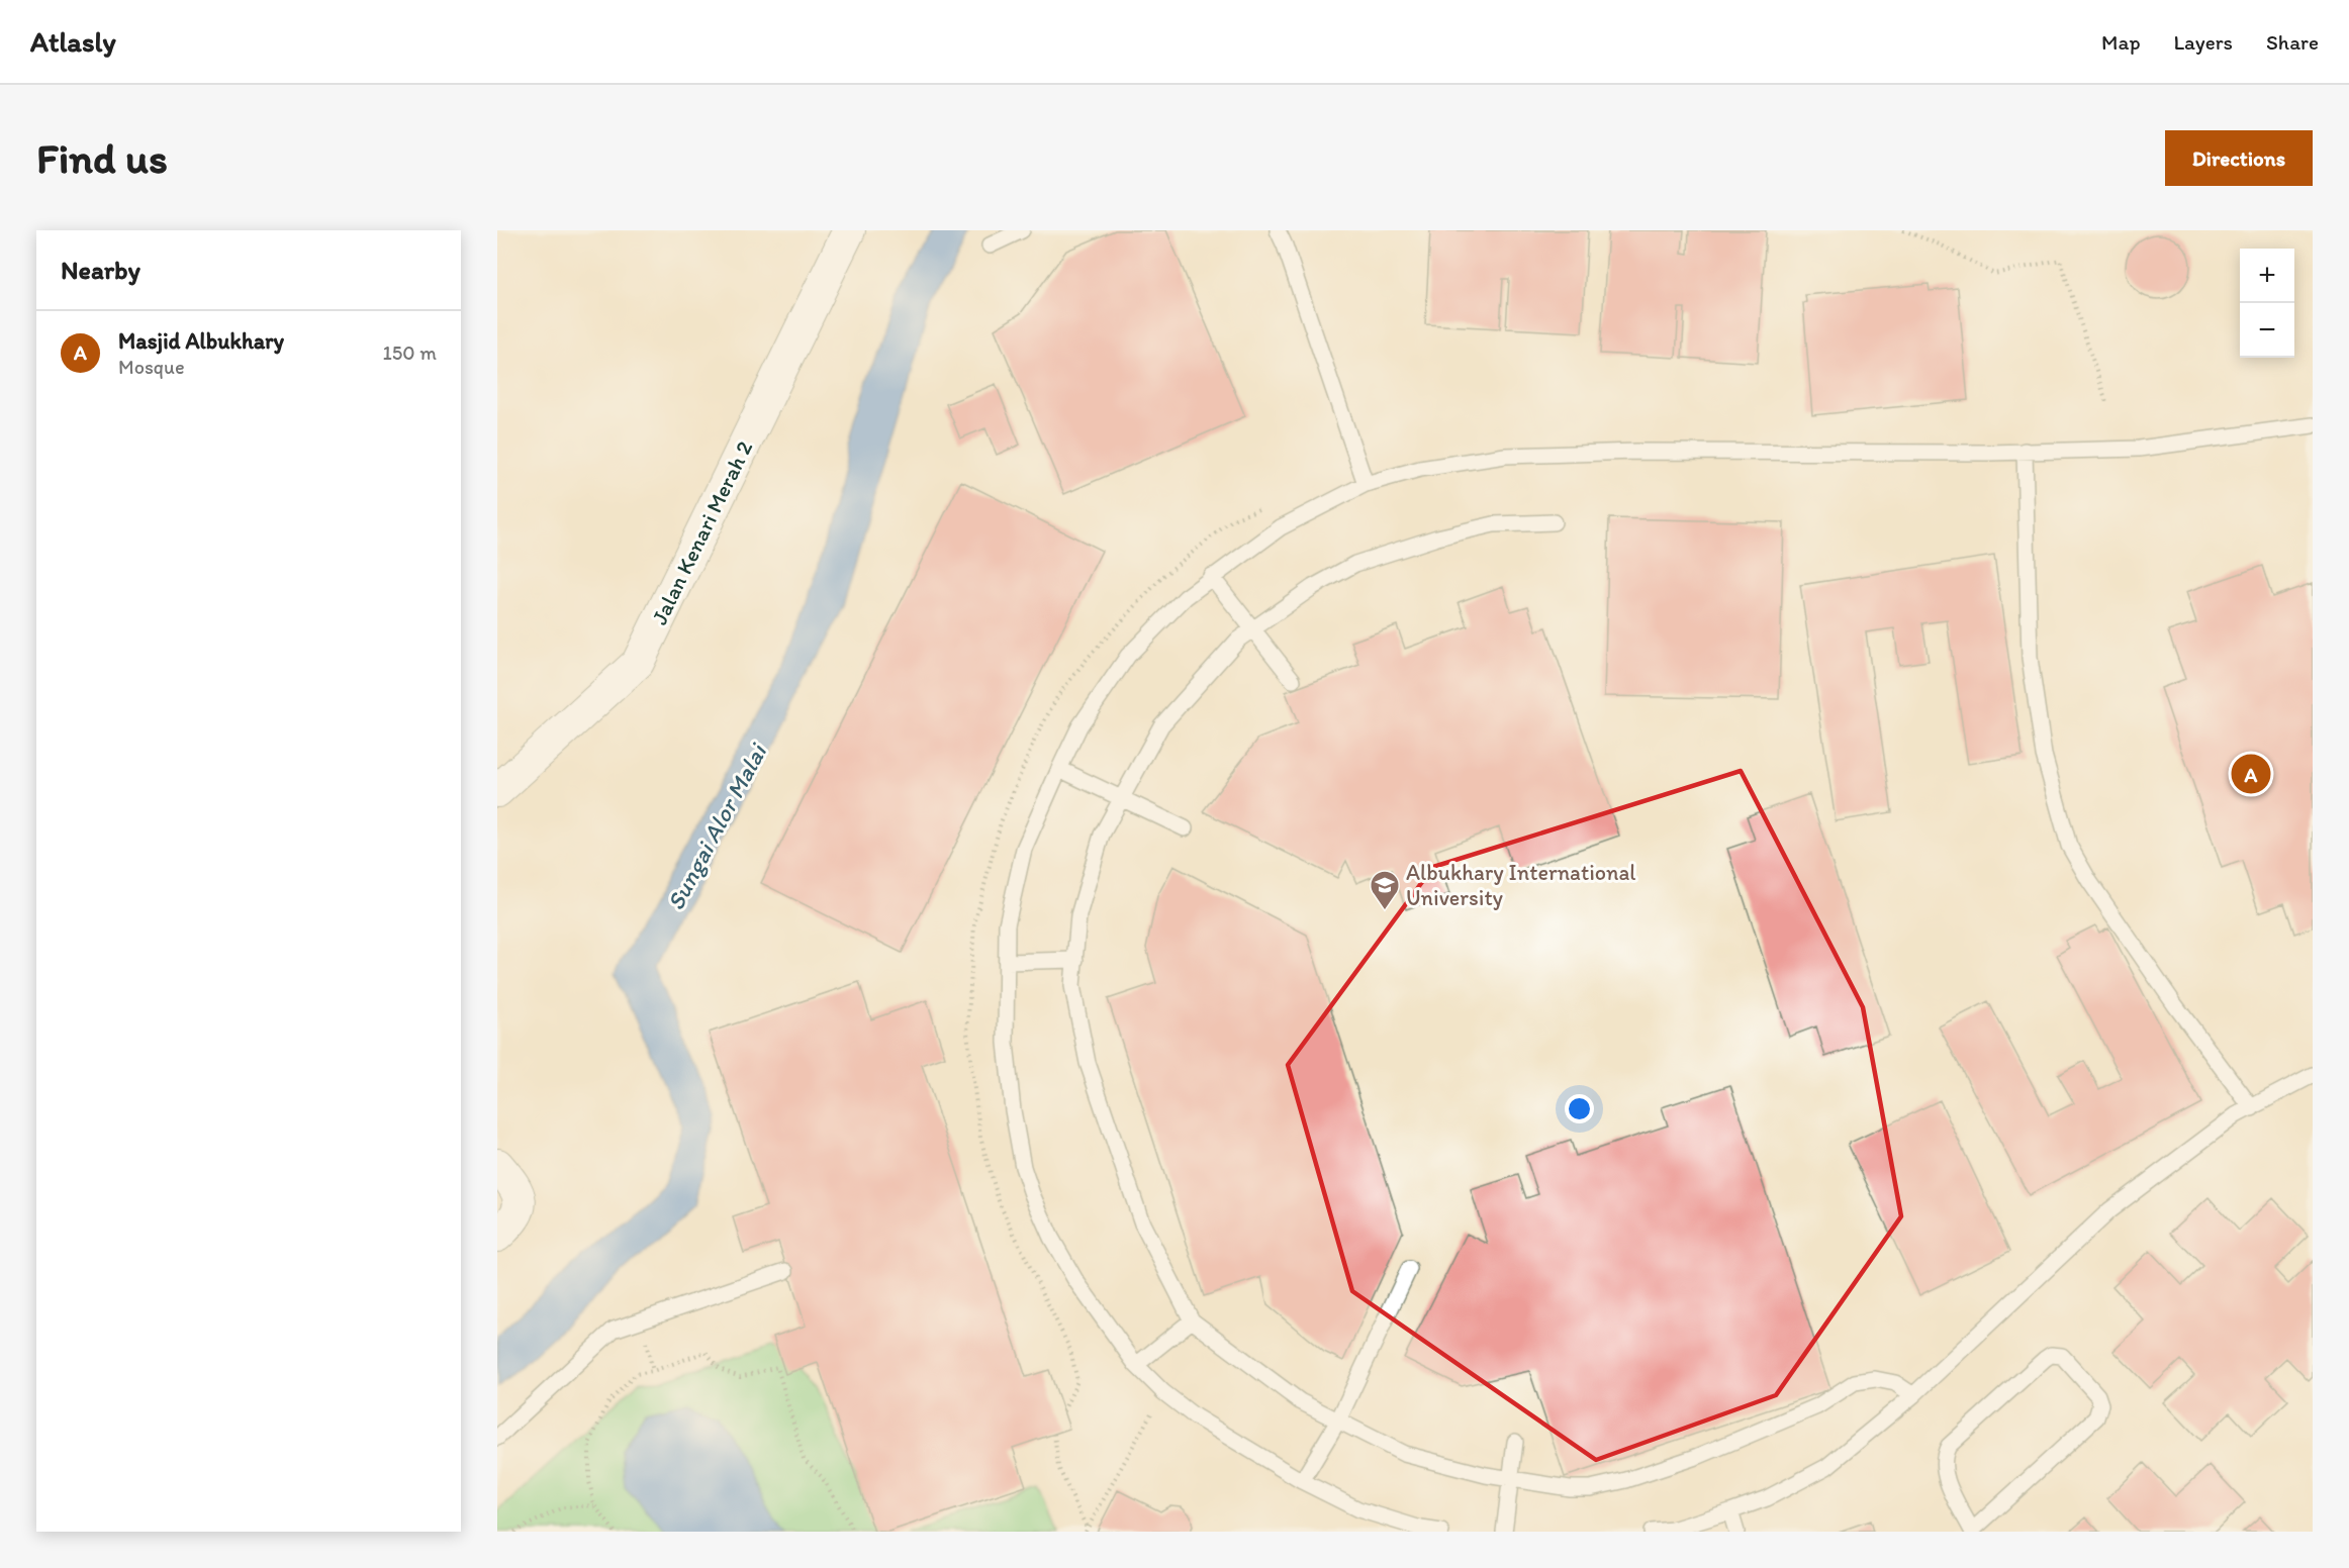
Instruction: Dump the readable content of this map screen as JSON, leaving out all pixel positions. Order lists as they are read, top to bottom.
{
  "streets": {
    "street": ["Jalan Kenari Merah 2"]
  },
  "water": ["Sungai Alor Malai"],
  "places": {
    "school or university": ["Albukhary International University"]
  },
  "page": {
    "header": "Atlasly",
    "nav": ["Map", "Layers", "Share"],
    "buttons": "Directions",
    "title": "Find us",
    "heading": "Nearby",
    "map_buttons": ["+", "−"],
    "list": [
      {
        "mark": "A",
        "name": "Masjid Albukhary",
        "note": "Mosque",
        "value": "150 m"
      }
    ],
    "pins": "A"
  }
}
